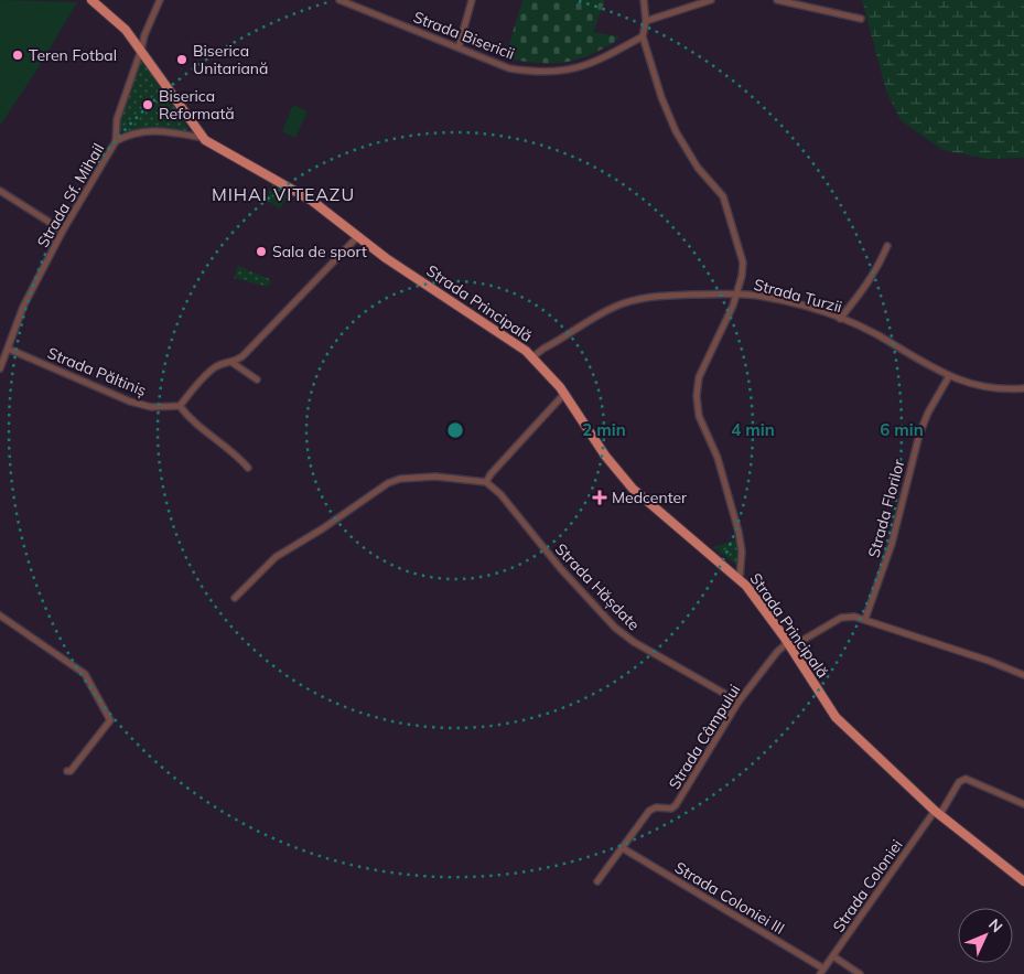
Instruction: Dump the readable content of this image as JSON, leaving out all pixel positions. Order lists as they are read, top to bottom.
{
  "streets": {
    "main road": ["Strada Principală"],
    "street": [
      "Strada Bisericii",
      "Strada Sf. Mihail",
      "Strada Turzii",
      "Strada Păltiniș",
      "Strada Florilor",
      "Strada Hășdate",
      "Strada Câmpului",
      "Strada Coloniei",
      "Strada Coloniei III"
    ]
  },
  "crossings": [
    ["Strada Sf. Mihail", "Strada Principală"],
    ["Strada Sf. Mihail", "Strada Păltiniș"],
    ["Strada Turzii", "Strada Principală"],
    ["Strada Turzii", "Strada Florilor"],
    ["Strada Principală", "Strada Câmpului"],
    ["Strada Principală", "Strada Coloniei"],
    ["Strada Hășdate", "Strada Câmpului"],
    ["Strada Câmpului", "Strada Coloniei III"],
    ["Strada Coloniei", "Strada Coloniei III"]
  ],
  "districts": ["MIHAI VITEAZU"],
  "places": {
    "other": [
      "Teren Fotbal",
      "Biserica Unitariană",
      "Biserica Reformată",
      "Sala de sport"
    ],
    "health": ["Medcenter"]
  },
  "north": "top right",
  "rings": ["2 min", "4 min", "6 min"]
}
